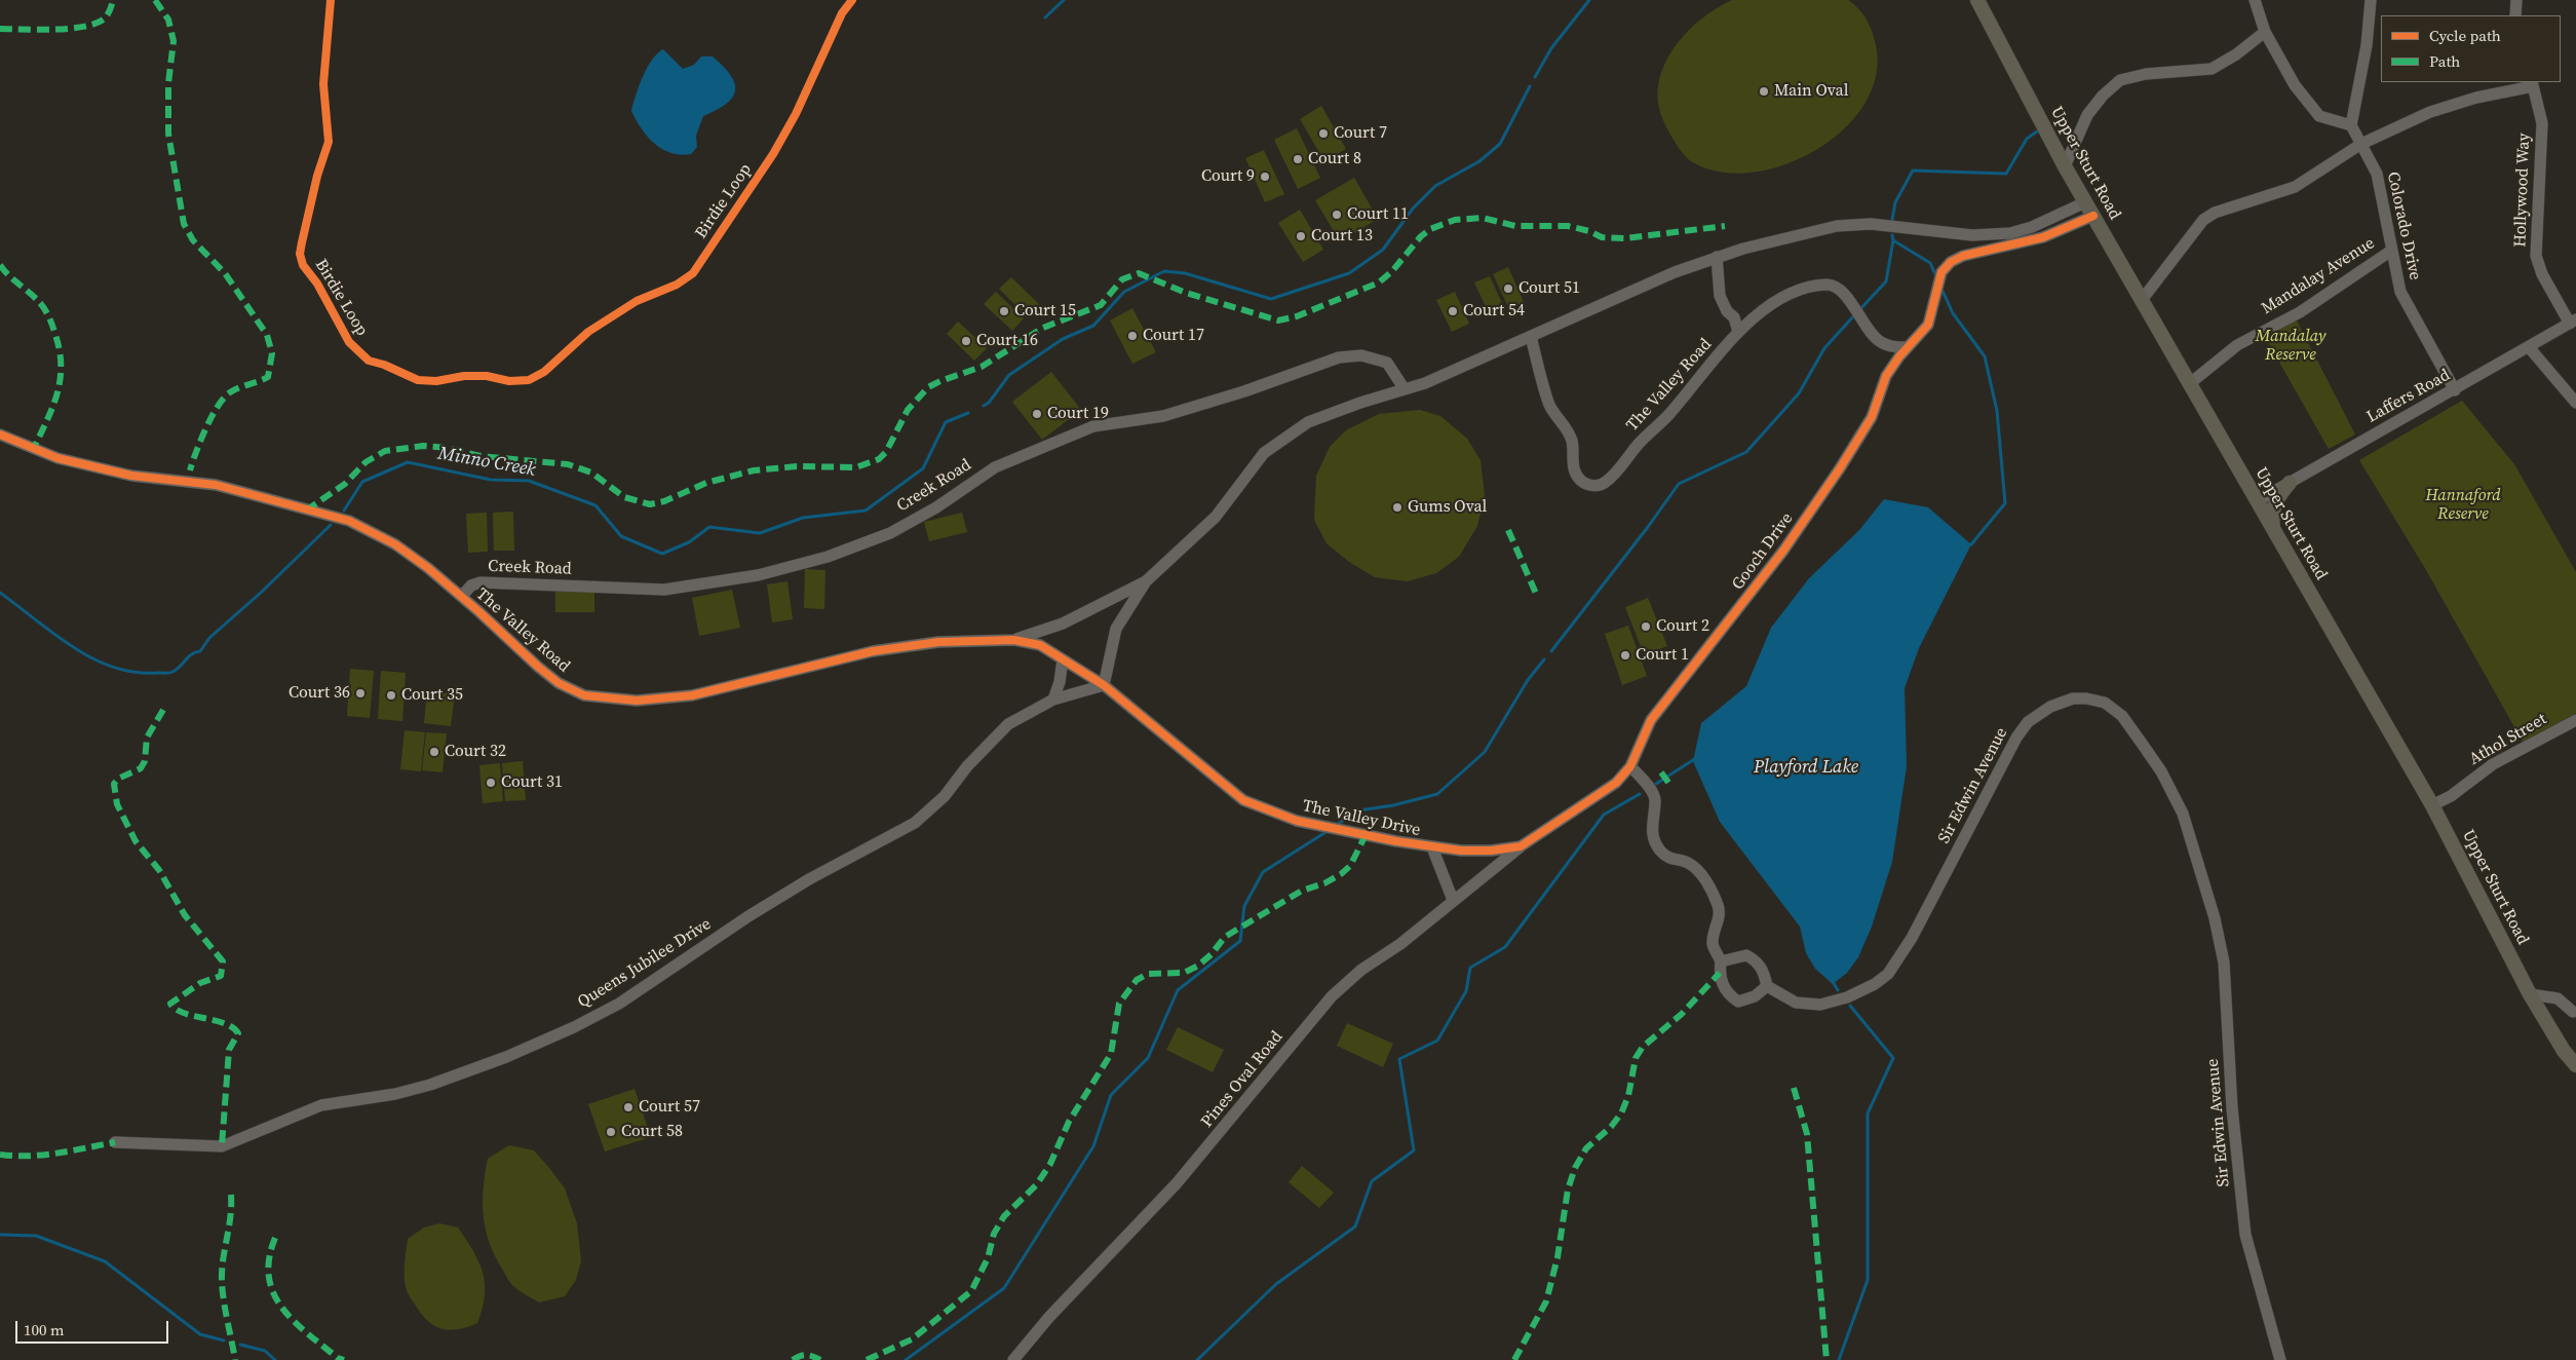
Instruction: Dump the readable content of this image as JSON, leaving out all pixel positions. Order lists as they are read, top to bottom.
{
  "streets": {
    "main road": ["Upper Sturt Road"],
    "street": [
      "Hollywood Way",
      "Colorado Drive",
      "Mandalay Avenue",
      "The Valley Road",
      "Laffers Road",
      "Creek Road",
      "Gooch Drive",
      "Athol Street",
      "Sir Edwin Avenue",
      "The Valley Drive",
      "Queens Jubilee Drive",
      "Pines Oval Road"
    ],
    "cycle path": ["Birdie Loop"]
  },
  "crossings": [
    ["Upper Sturt Road", "Mandalay Avenue"],
    ["Upper Sturt Road", "The Valley Road"],
    ["Upper Sturt Road", "Laffers Road"],
    ["Upper Sturt Road", "Gooch Drive"],
    ["Upper Sturt Road", "Athol Street"],
    ["Hollywood Way", "Laffers Road"],
    ["Colorado Drive", "Mandalay Avenue"],
    ["Colorado Drive", "Laffers Road"],
    ["The Valley Road", "Creek Road"],
    ["The Valley Road", "Gooch Drive"],
    ["The Valley Road", "The Valley Drive"],
    ["The Valley Road", "Queens Jubilee Drive"],
    ["Gooch Drive", "The Valley Drive"],
    ["The Valley Drive", "Queens Jubilee Drive"],
    ["The Valley Drive", "Pines Oval Road"]
  ],
  "water": ["Minno Creek", "Playford Lake"],
  "parks": ["Mandalay Reserve", "Hannaford Reserve"],
  "places": [
    "Main Oval",
    "Court 7",
    "Court 8",
    "Court 9",
    "Court 11",
    "Court 13",
    "Court 51",
    "Court 15",
    "Court 54",
    "Court 17",
    "Court 16",
    "Court 19",
    "Gums Oval",
    "Court 2",
    "Court 1",
    "Court 36",
    "Court 35",
    "Court 32",
    "Court 31",
    "Court 57",
    "Court 58"
  ],
  "legend": ["Cycle path", "Path"],
  "scale_bar": "100 m"
}
